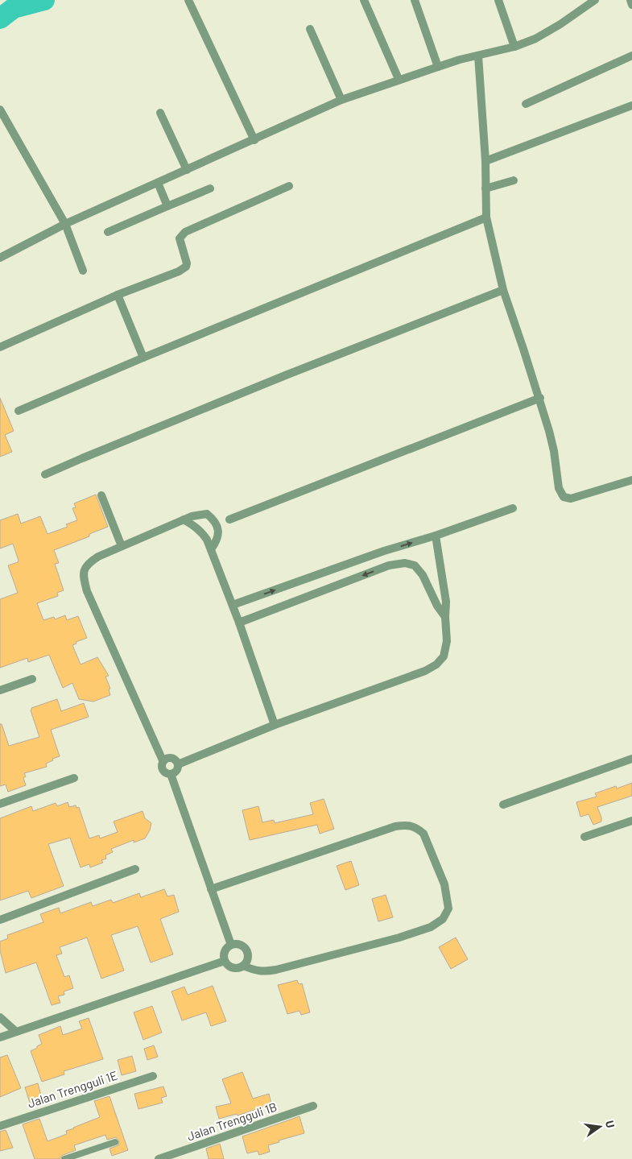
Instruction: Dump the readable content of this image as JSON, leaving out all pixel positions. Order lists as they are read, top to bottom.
{
  "streets": {
    "street": ["Jalan Trengguli 1E", "Jalan Trengguli 1B"]
  },
  "north": "right"
}
